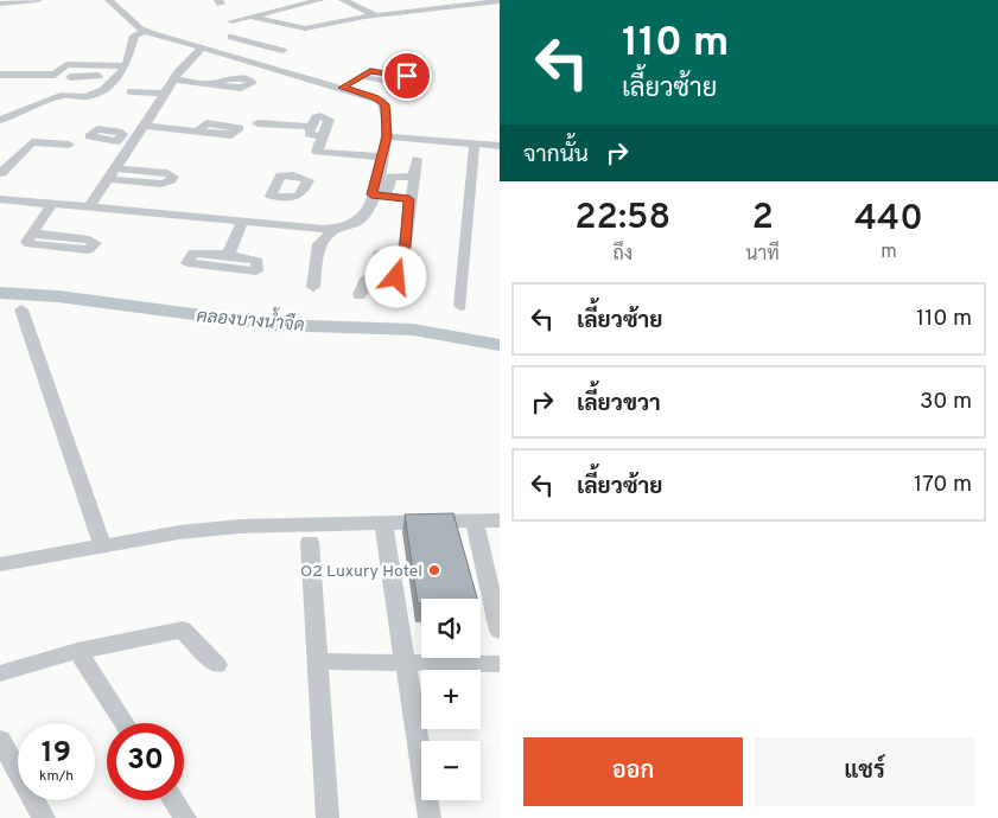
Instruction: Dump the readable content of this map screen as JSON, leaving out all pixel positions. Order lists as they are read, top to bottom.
{
  "water": ["คลองบางน้ำจืด"],
  "places": ["O2 Luxury Hotel"],
  "page": {
    "turn": ["110 m", "เลี้ยวซ้าย"],
    "then": "จากนั้น",
    "eta": [
      "22:58",
      "ถึง",
      "2",
      "นาที",
      "440",
      "m"
    ],
    "list": [
      {
        "name": "เลี้ยวซ้าย",
        "value": "110 m"
      },
      {
        "name": "เลี้ยวขวา",
        "value": "30 m"
      },
      {
        "name": "เลี้ยวซ้าย",
        "value": "170 m"
      }
    ],
    "map_buttons": ["+", "−"],
    "speed": "19 km/h",
    "limit": "30",
    "buttons": ["ออก", "แชร์"]
  }
}
